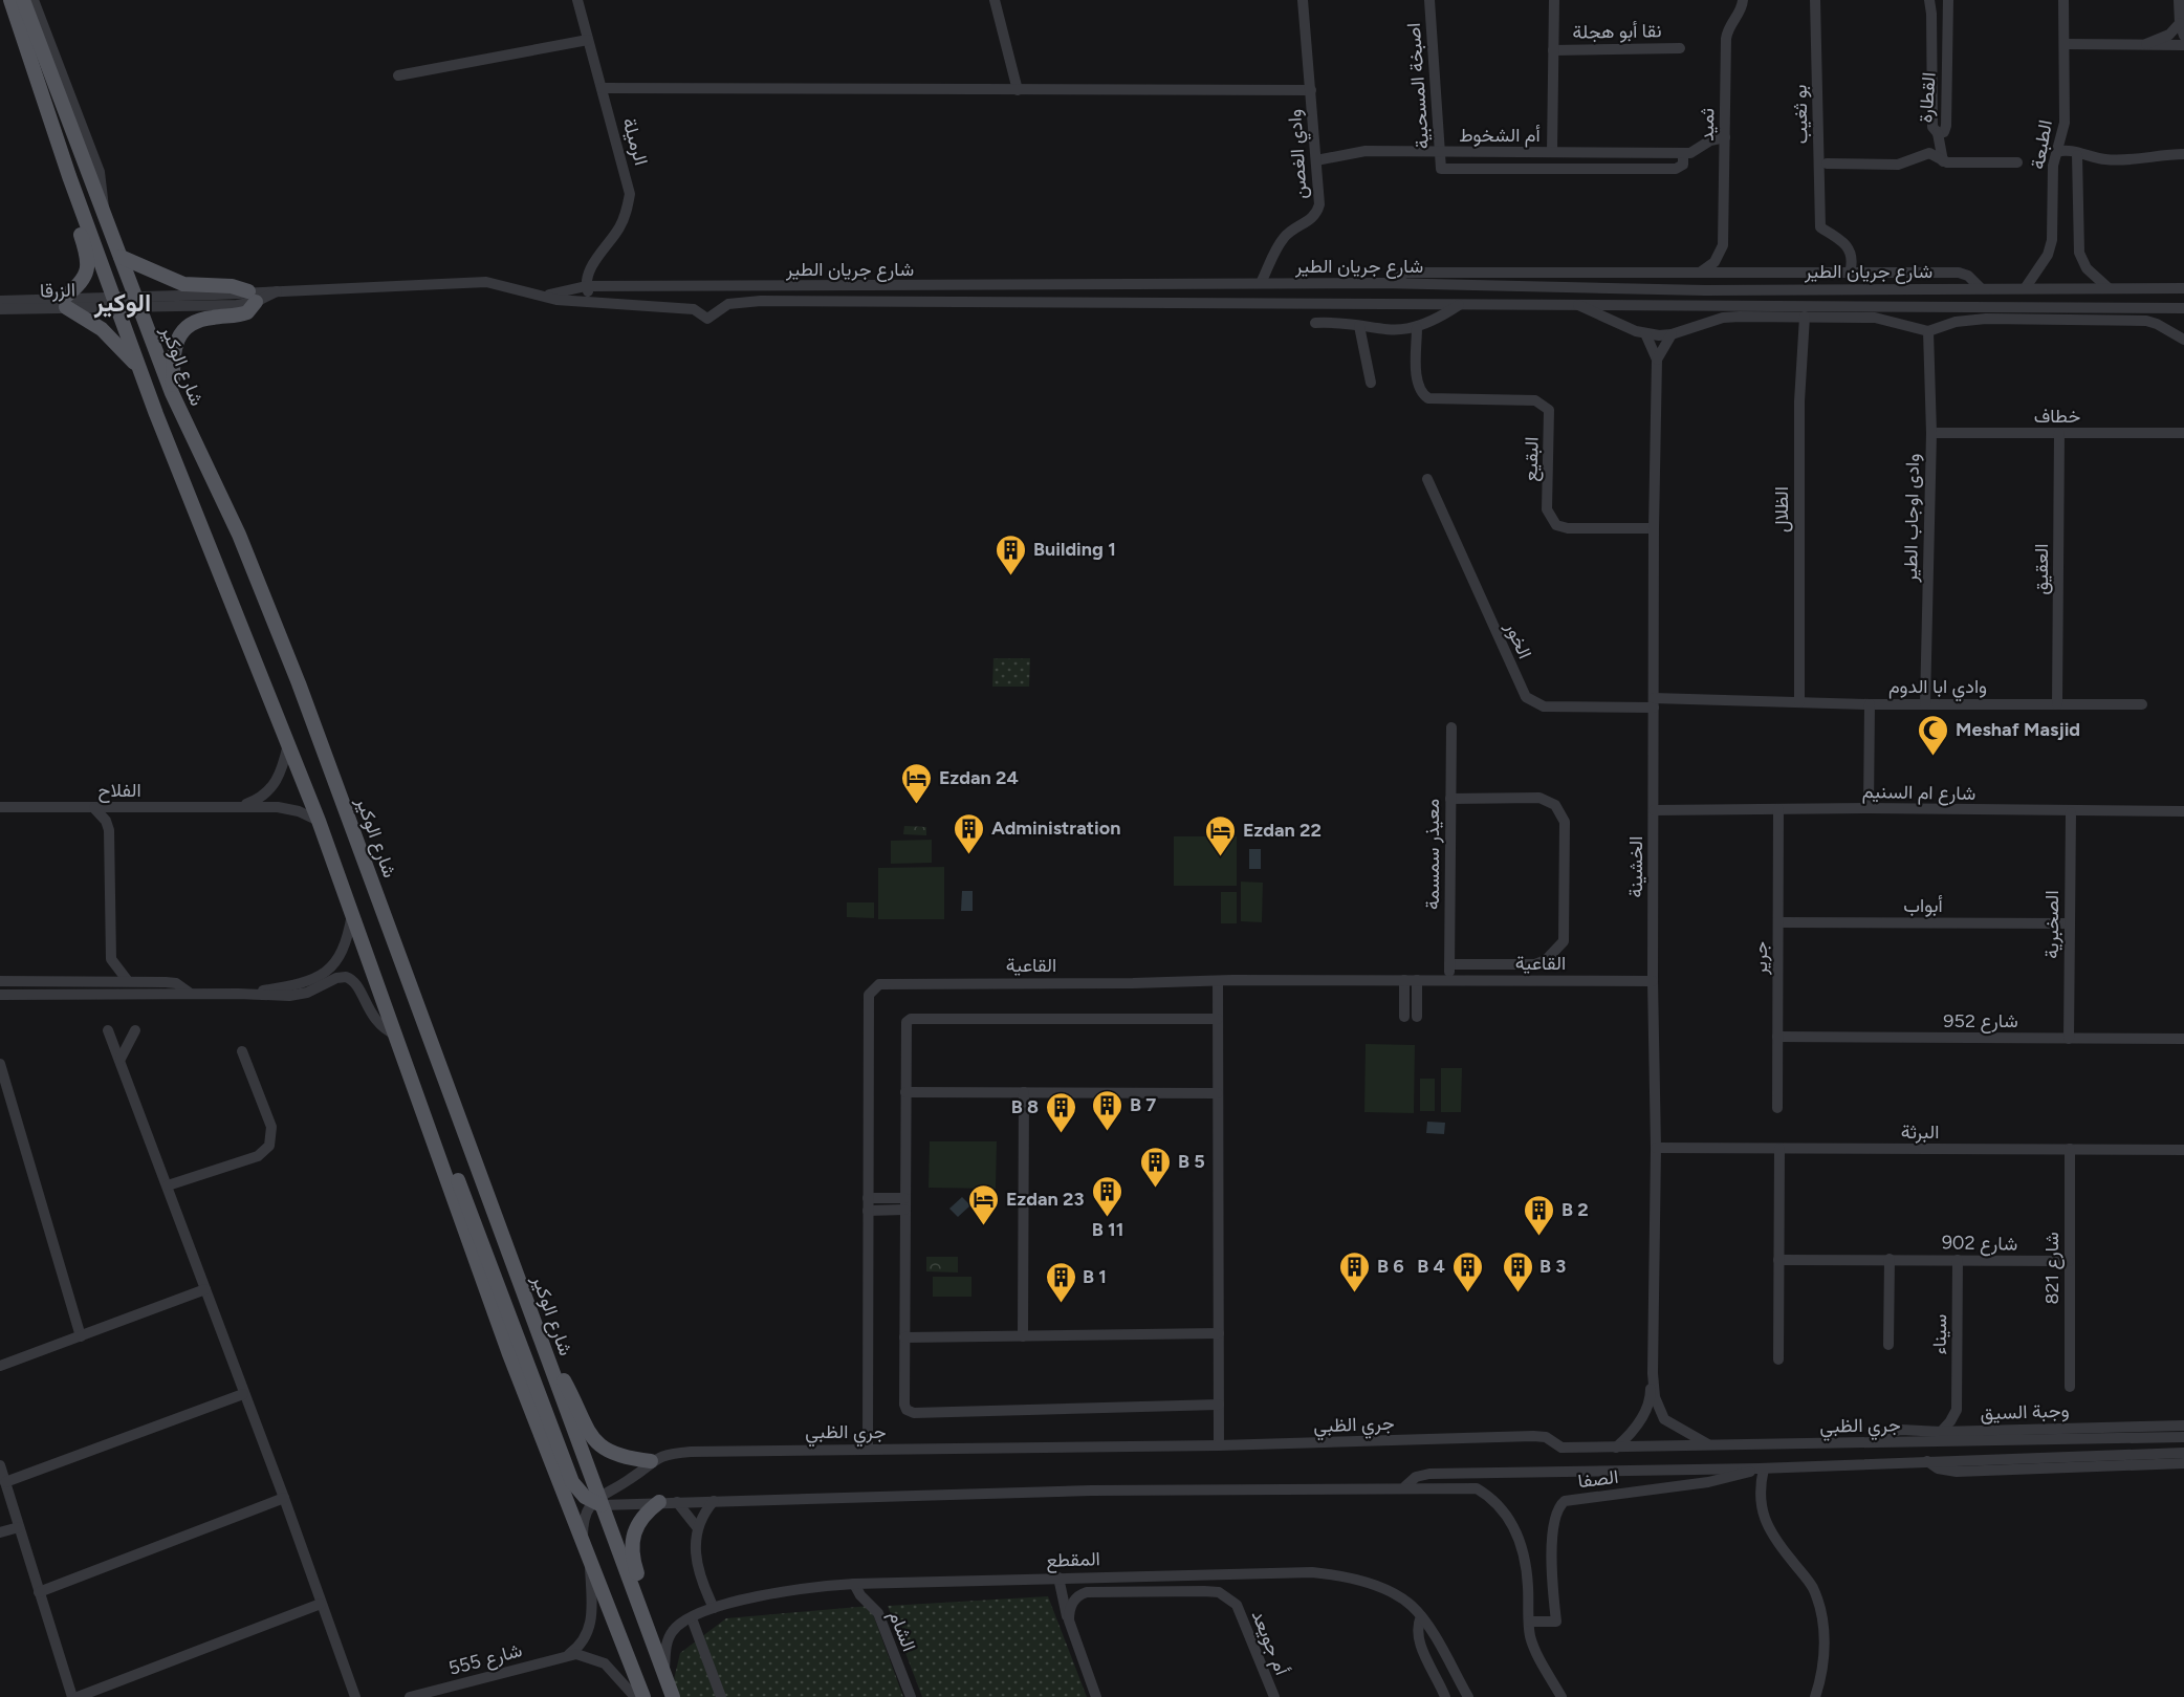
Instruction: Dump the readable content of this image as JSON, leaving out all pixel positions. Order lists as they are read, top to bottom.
{
  "streets": {
    "main road": ["شارع الوكير"],
    "street": [
      "نقا أبو هجلة",
      "اصبخة المسحبية",
      "القطارة",
      "بو ثغيب",
      "ثميد",
      "أم الشخوط",
      "الرميلة",
      "الطبعة",
      "وادي الغصن",
      "شارع جريان الطير",
      "الزرقا",
      "خطاف",
      "البقيع",
      "الظلال",
      "وادى اوجاب الطير",
      "العقيق",
      "الخور",
      "وادي ابا الدوم",
      "الفلاح",
      "شارع ام السنيم",
      "معيذر سمسمة",
      "الخشينة",
      "أبواب",
      "الصخبرية",
      "جرير",
      "القاعية",
      "شارع 952",
      "البرثة",
      "شارع 902",
      "شارع 821",
      "سيناء",
      "وجبة السيق",
      "جري الظبي",
      "الصفا",
      "المقطع",
      "الشام",
      "أم جويعد",
      "شارع 555"
    ]
  },
  "crossings": [
    ["اصبخة المسحبية", "أم الشخوط"],
    ["ثميد", "أم الشخوط"],
    ["أم الشخوط", "وادي الغصن"],
    ["الرميلة", "شارع جريان الطير"],
    ["الطبعة", "شارع جريان الطير"],
    ["وادي الغصن", "شارع جريان الطير"],
    ["شارع جريان الطير", "الزرقا"],
    ["شارع جريان الطير", "شارع الوكير"],
    ["شارع جريان الطير", "الظلال"],
    ["شارع جريان الطير", "وادى اوجاب الطير"],
    ["شارع جريان الطير", "الخشينة"],
    ["الزرقا", "شارع الوكير"],
    ["شارع الوكير", "الفلاح"],
    ["شارع الوكير", "جري الظبي"],
    ["شارع الوكير", "المقطع"],
    ["خطاف", "وادى اوجاب الطير"],
    ["خطاف", "العقيق"],
    ["البقيع", "الخشينة"],
    ["الظلال", "وادي ابا الدوم"],
    ["وادى اوجاب الطير", "وادي ابا الدوم"],
    ["العقيق", "وادي ابا الدوم"],
    ["الخور", "وادي ابا الدوم"],
    ["الخور", "الخشينة"],
    ["شارع ام السنيم", "الخشينة"],
    ["شارع ام السنيم", "الصخبرية"],
    ["شارع ام السنيم", "جرير"],
    ["معيذر سمسمة", "القاعية"],
    ["الخشينة", "القاعية"],
    ["الخشينة", "البرثة"],
    ["أبواب", "الصخبرية"],
    ["أبواب", "جرير"],
    ["الصخبرية", "شارع 952"],
    ["جرير", "شارع 952"],
    ["القاعية", "جري الظبي"],
    ["البرثة", "شارع 821"],
    ["شارع 902", "شارع 821"],
    ["شارع 902", "سيناء"],
    ["وجبة السيق", "جري الظبي"],
    ["جري الظبي", "الصفا"],
    ["المقطع", "الشام"]
  ],
  "districts": ["الوكير"],
  "places": {
    "building": [
      "Building 1",
      "Administration",
      "B 7",
      "B 8",
      "B 5",
      "B 11",
      "B 2",
      "B 6",
      "B 4",
      "B 3",
      "B 1"
    ],
    "mosque": ["Meshaf Masjid"],
    "hotel": ["Ezdan 24", "Ezdan 22", "Ezdan 23"]
  }
}
